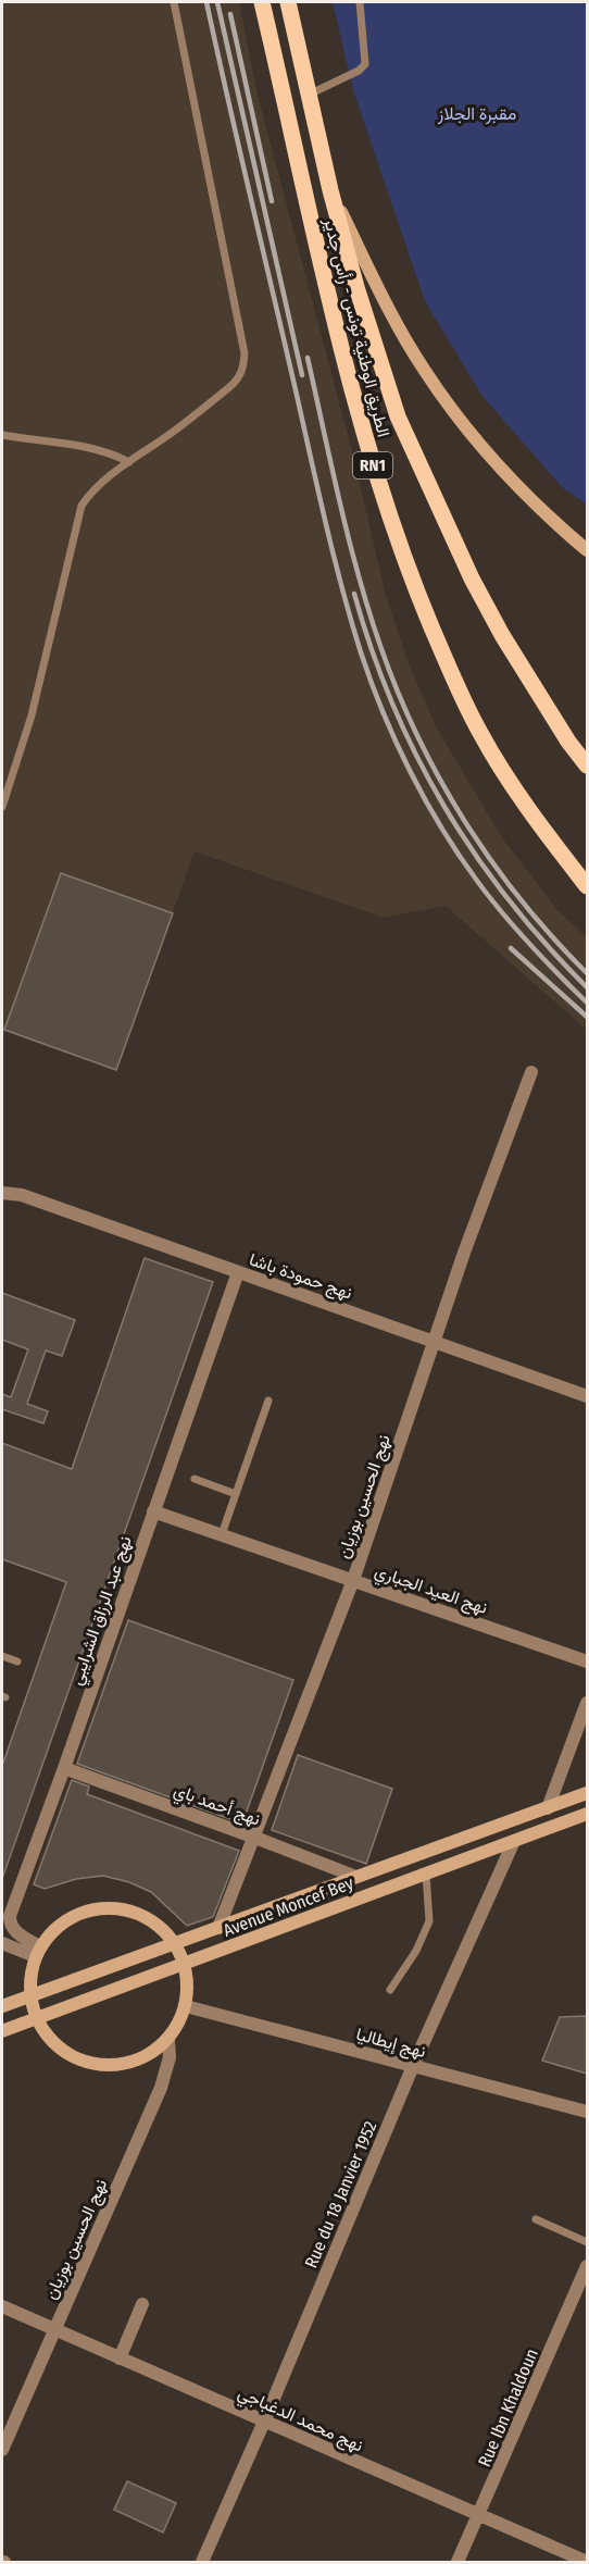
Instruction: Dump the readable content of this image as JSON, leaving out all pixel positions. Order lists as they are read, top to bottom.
{
  "streets": {
    "main road": ["الطريق الوطنية تونس - رأس جدير", "RN1", "Avenue Moncef Bey"],
    "street": [
      "نهج حمودة باشا",
      "نهج الحسين بوزيان",
      "نهج العيد الجباري",
      "نهج عبد الرزاق الشرايبي",
      "نهج أحمد باي",
      "نهج إيطاليا",
      "Rue du 18 Janvier 1952",
      "Rue Ibn Khaldoun",
      "نهج محمد الدغباجي"
    ]
  },
  "crossings": [
    ["نهج حمودة باشا", "نهج الحسين بوزيان"],
    ["نهج حمودة باشا", "نهج عبد الرزاق الشرايبي"],
    ["نهج الحسين بوزيان", "نهج العيد الجباري"],
    ["نهج الحسين بوزيان", "نهج أحمد باي"],
    ["نهج الحسين بوزيان", "Avenue Moncef Bey"],
    ["نهج الحسين بوزيان", "نهج محمد الدغباجي"],
    ["نهج العيد الجباري", "نهج عبد الرزاق الشرايبي"],
    ["نهج عبد الرزاق الشرايبي", "نهج أحمد باي"],
    ["نهج أحمد باي", "Avenue Moncef Bey"],
    ["Avenue Moncef Bey", "Rue du 18 Janvier 1952"],
    ["نهج إيطاليا", "Rue du 18 Janvier 1952"],
    ["Rue du 18 Janvier 1952", "نهج محمد الدغباجي"],
    ["Rue Ibn Khaldoun", "نهج محمد الدغباجي"]
  ],
  "parks": ["مقبرة الجلاز"]
}
